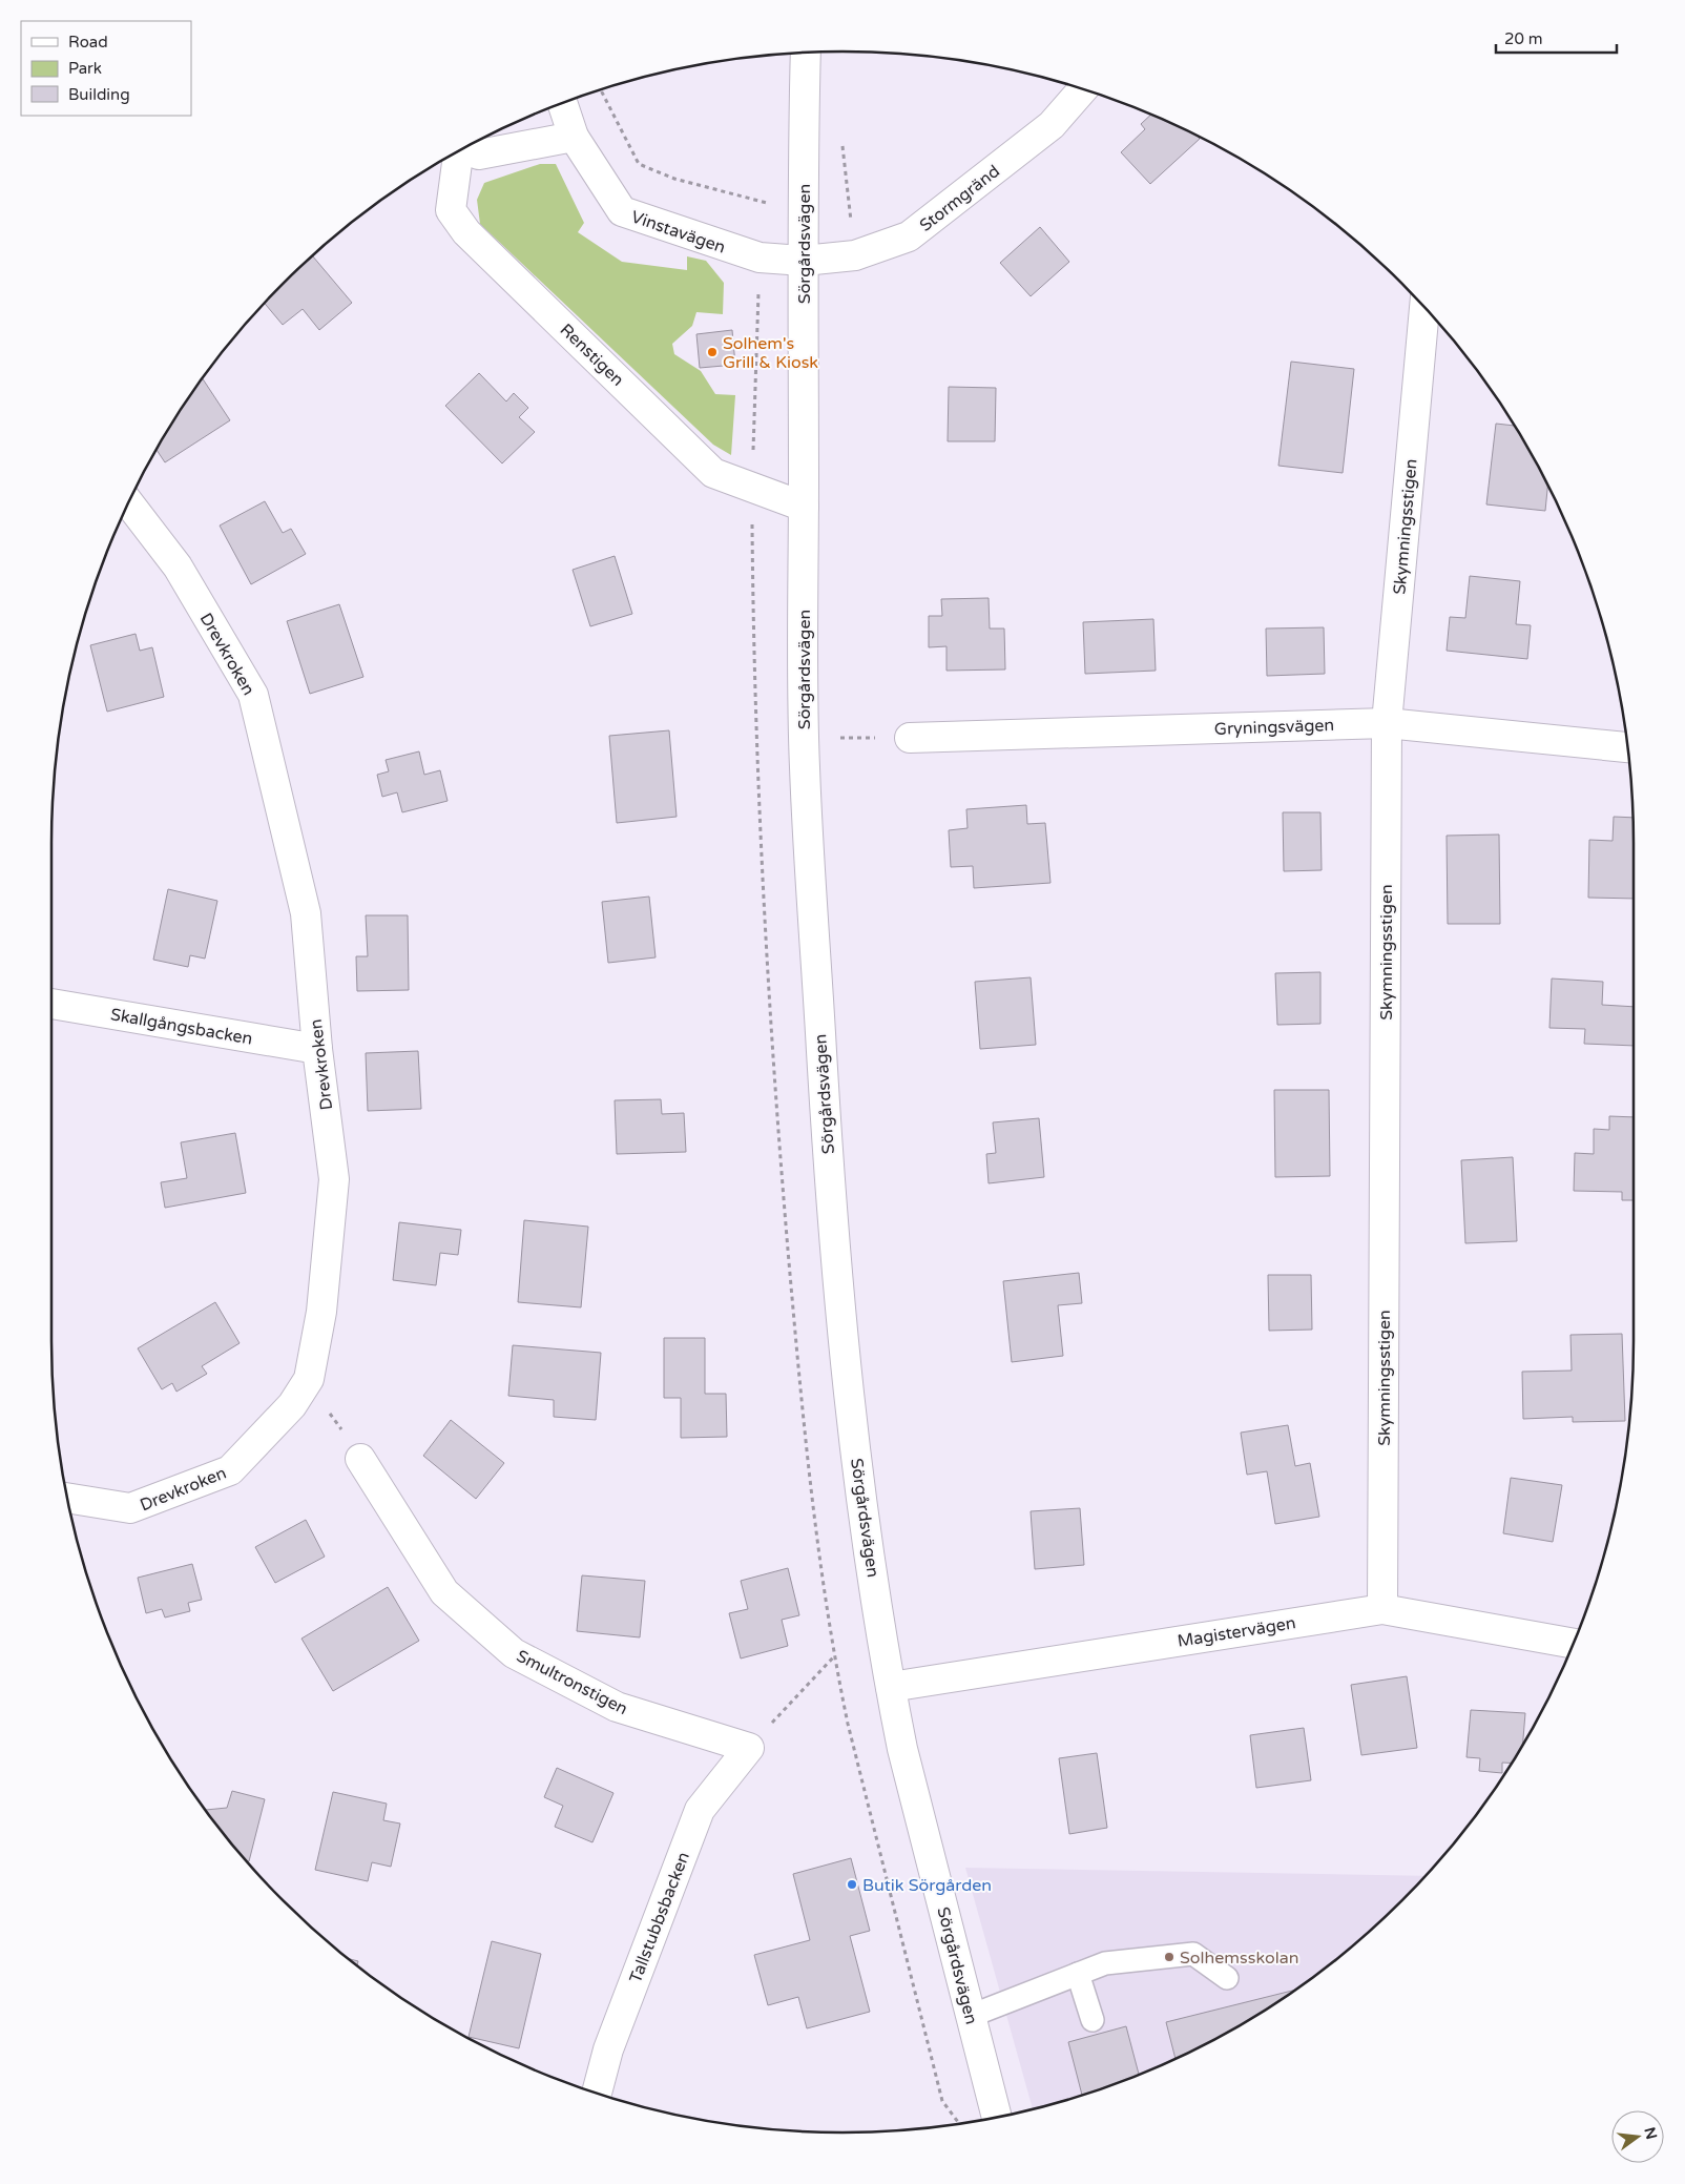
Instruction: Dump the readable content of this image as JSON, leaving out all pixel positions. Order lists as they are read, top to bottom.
{
  "streets": {
    "street": [
      "Stormgränd",
      "Vinstavägen",
      "Sörgårdsvägen",
      "Renstigen",
      "Skymningsstigen",
      "Drevkroken",
      "Gryningsvägen",
      "Skallgångsbacken",
      "Magistervägen",
      "Smultronstigen",
      "Tallstubbsbacken"
    ]
  },
  "crossings": [
    ["Stormgränd", "Vinstavägen"],
    ["Stormgränd", "Sörgårdsvägen"],
    ["Vinstavägen", "Sörgårdsvägen"],
    ["Vinstavägen", "Renstigen"],
    ["Sörgårdsvägen", "Renstigen"],
    ["Sörgårdsvägen", "Magistervägen"],
    ["Skymningsstigen", "Gryningsvägen"],
    ["Skymningsstigen", "Magistervägen"],
    ["Drevkroken", "Skallgångsbacken"],
    ["Smultronstigen", "Tallstubbsbacken"]
  ],
  "places": ["Solhem's Grill & Kiosk", "Butik Sörgården", "Solhemsskolan"],
  "legend": ["Road", "Park", "Building"],
  "scale_bar": "20 m",
  "north": "right"
}
